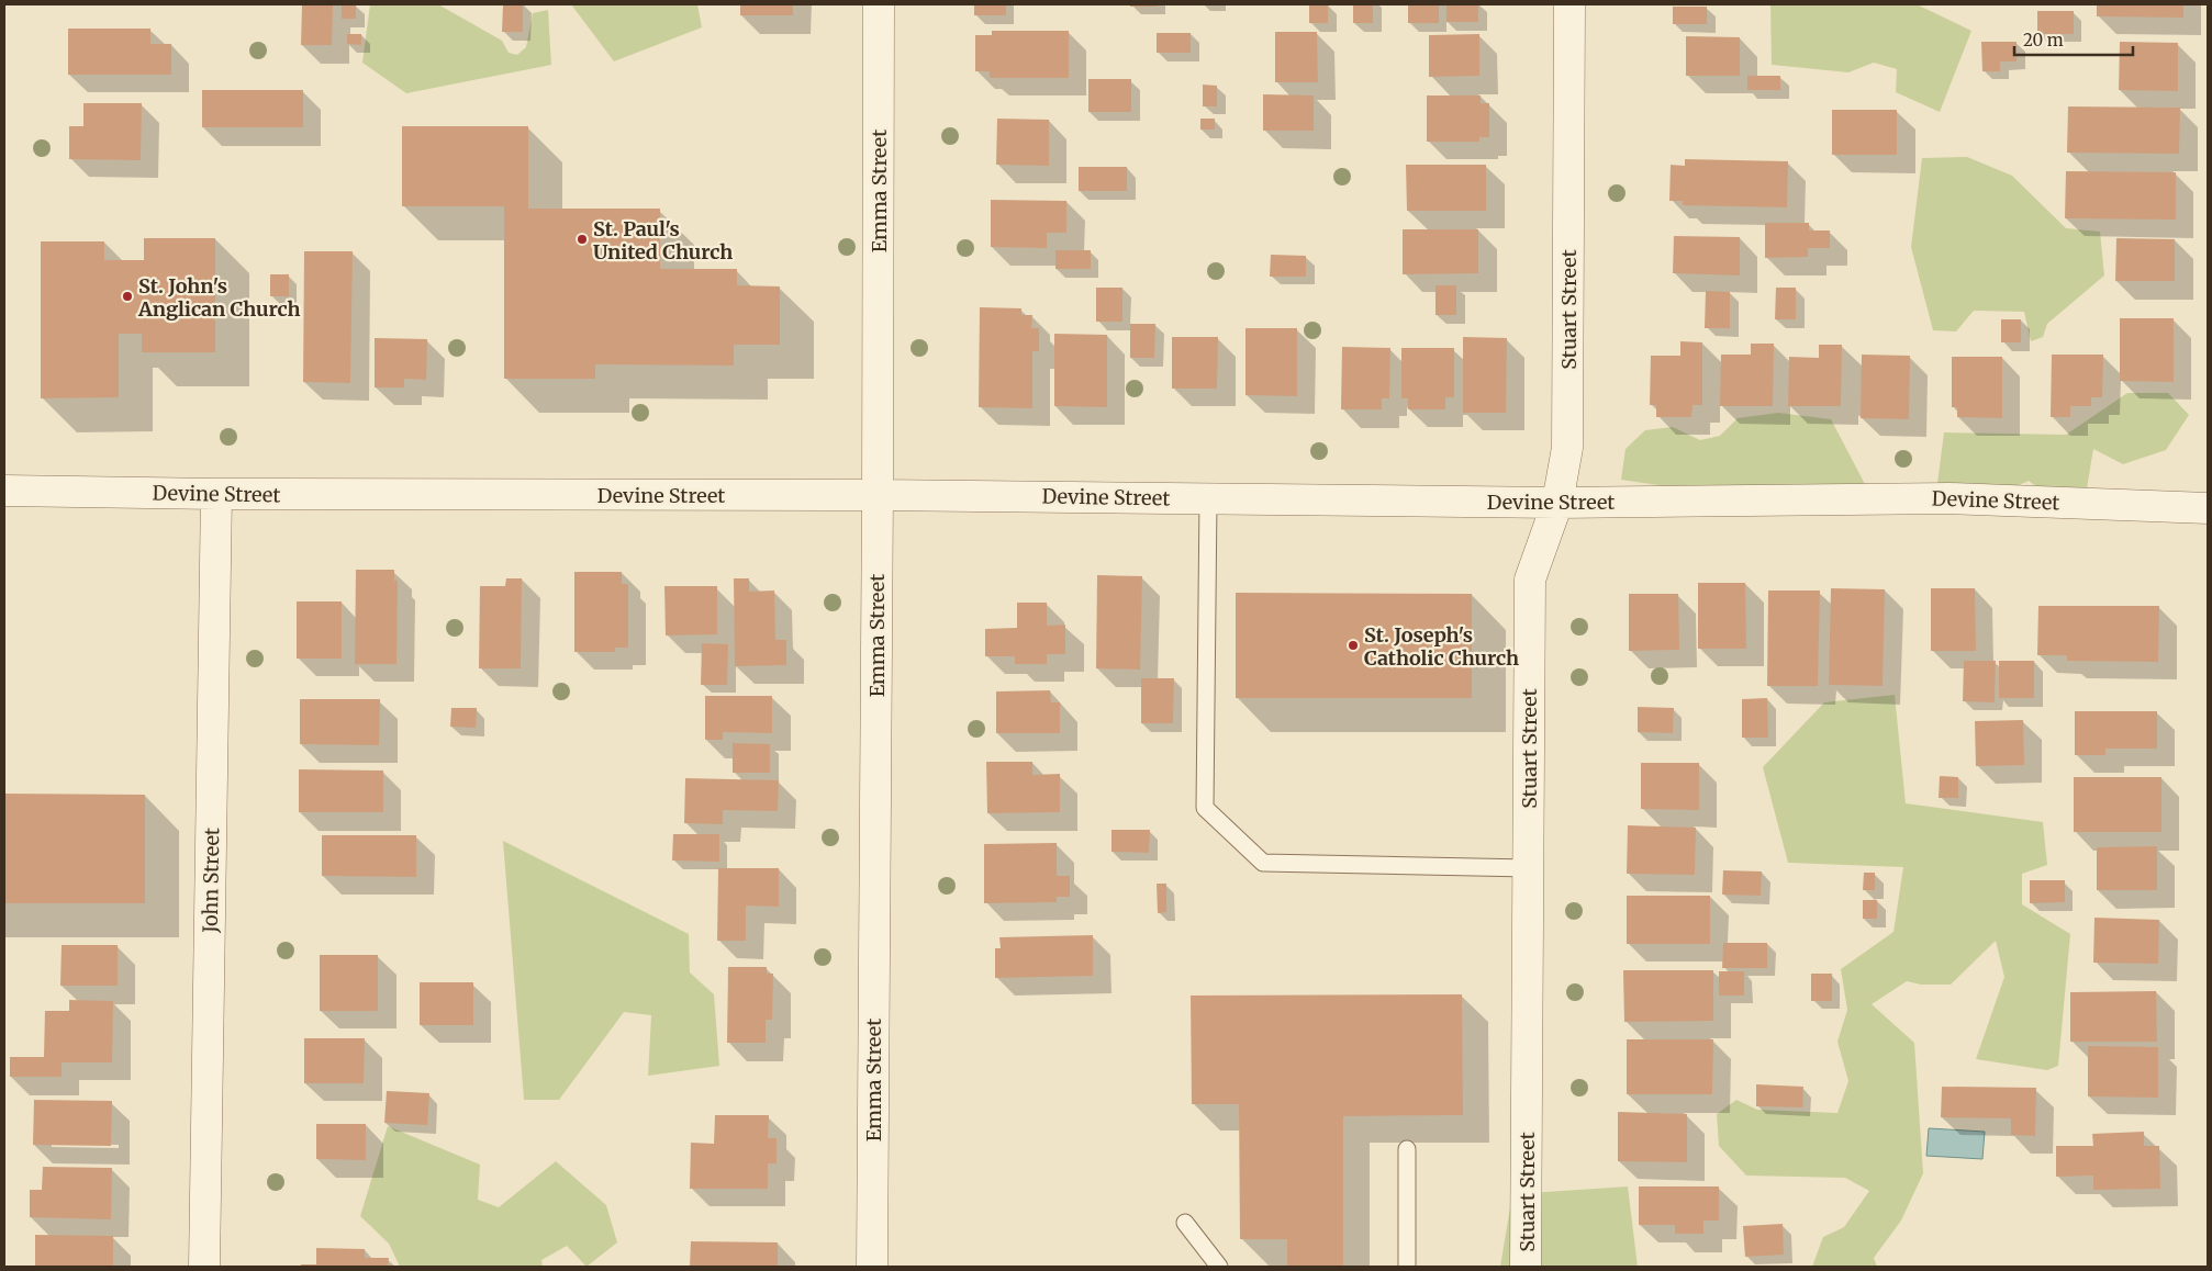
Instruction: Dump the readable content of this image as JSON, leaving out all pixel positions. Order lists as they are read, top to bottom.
{
  "streets": {
    "street": [
      "Emma Street",
      "Stuart Street",
      "Devine Street",
      "John Street"
    ]
  },
  "crossings": [
    ["Emma Street", "Devine Street"],
    ["Stuart Street", "Devine Street"],
    ["Devine Street", "John Street"]
  ],
  "places": ["St. Paul's United Church", "St. John's Anglican Church", "St. Joseph's Catholic Church"],
  "scale_bar": "20 m"
}
